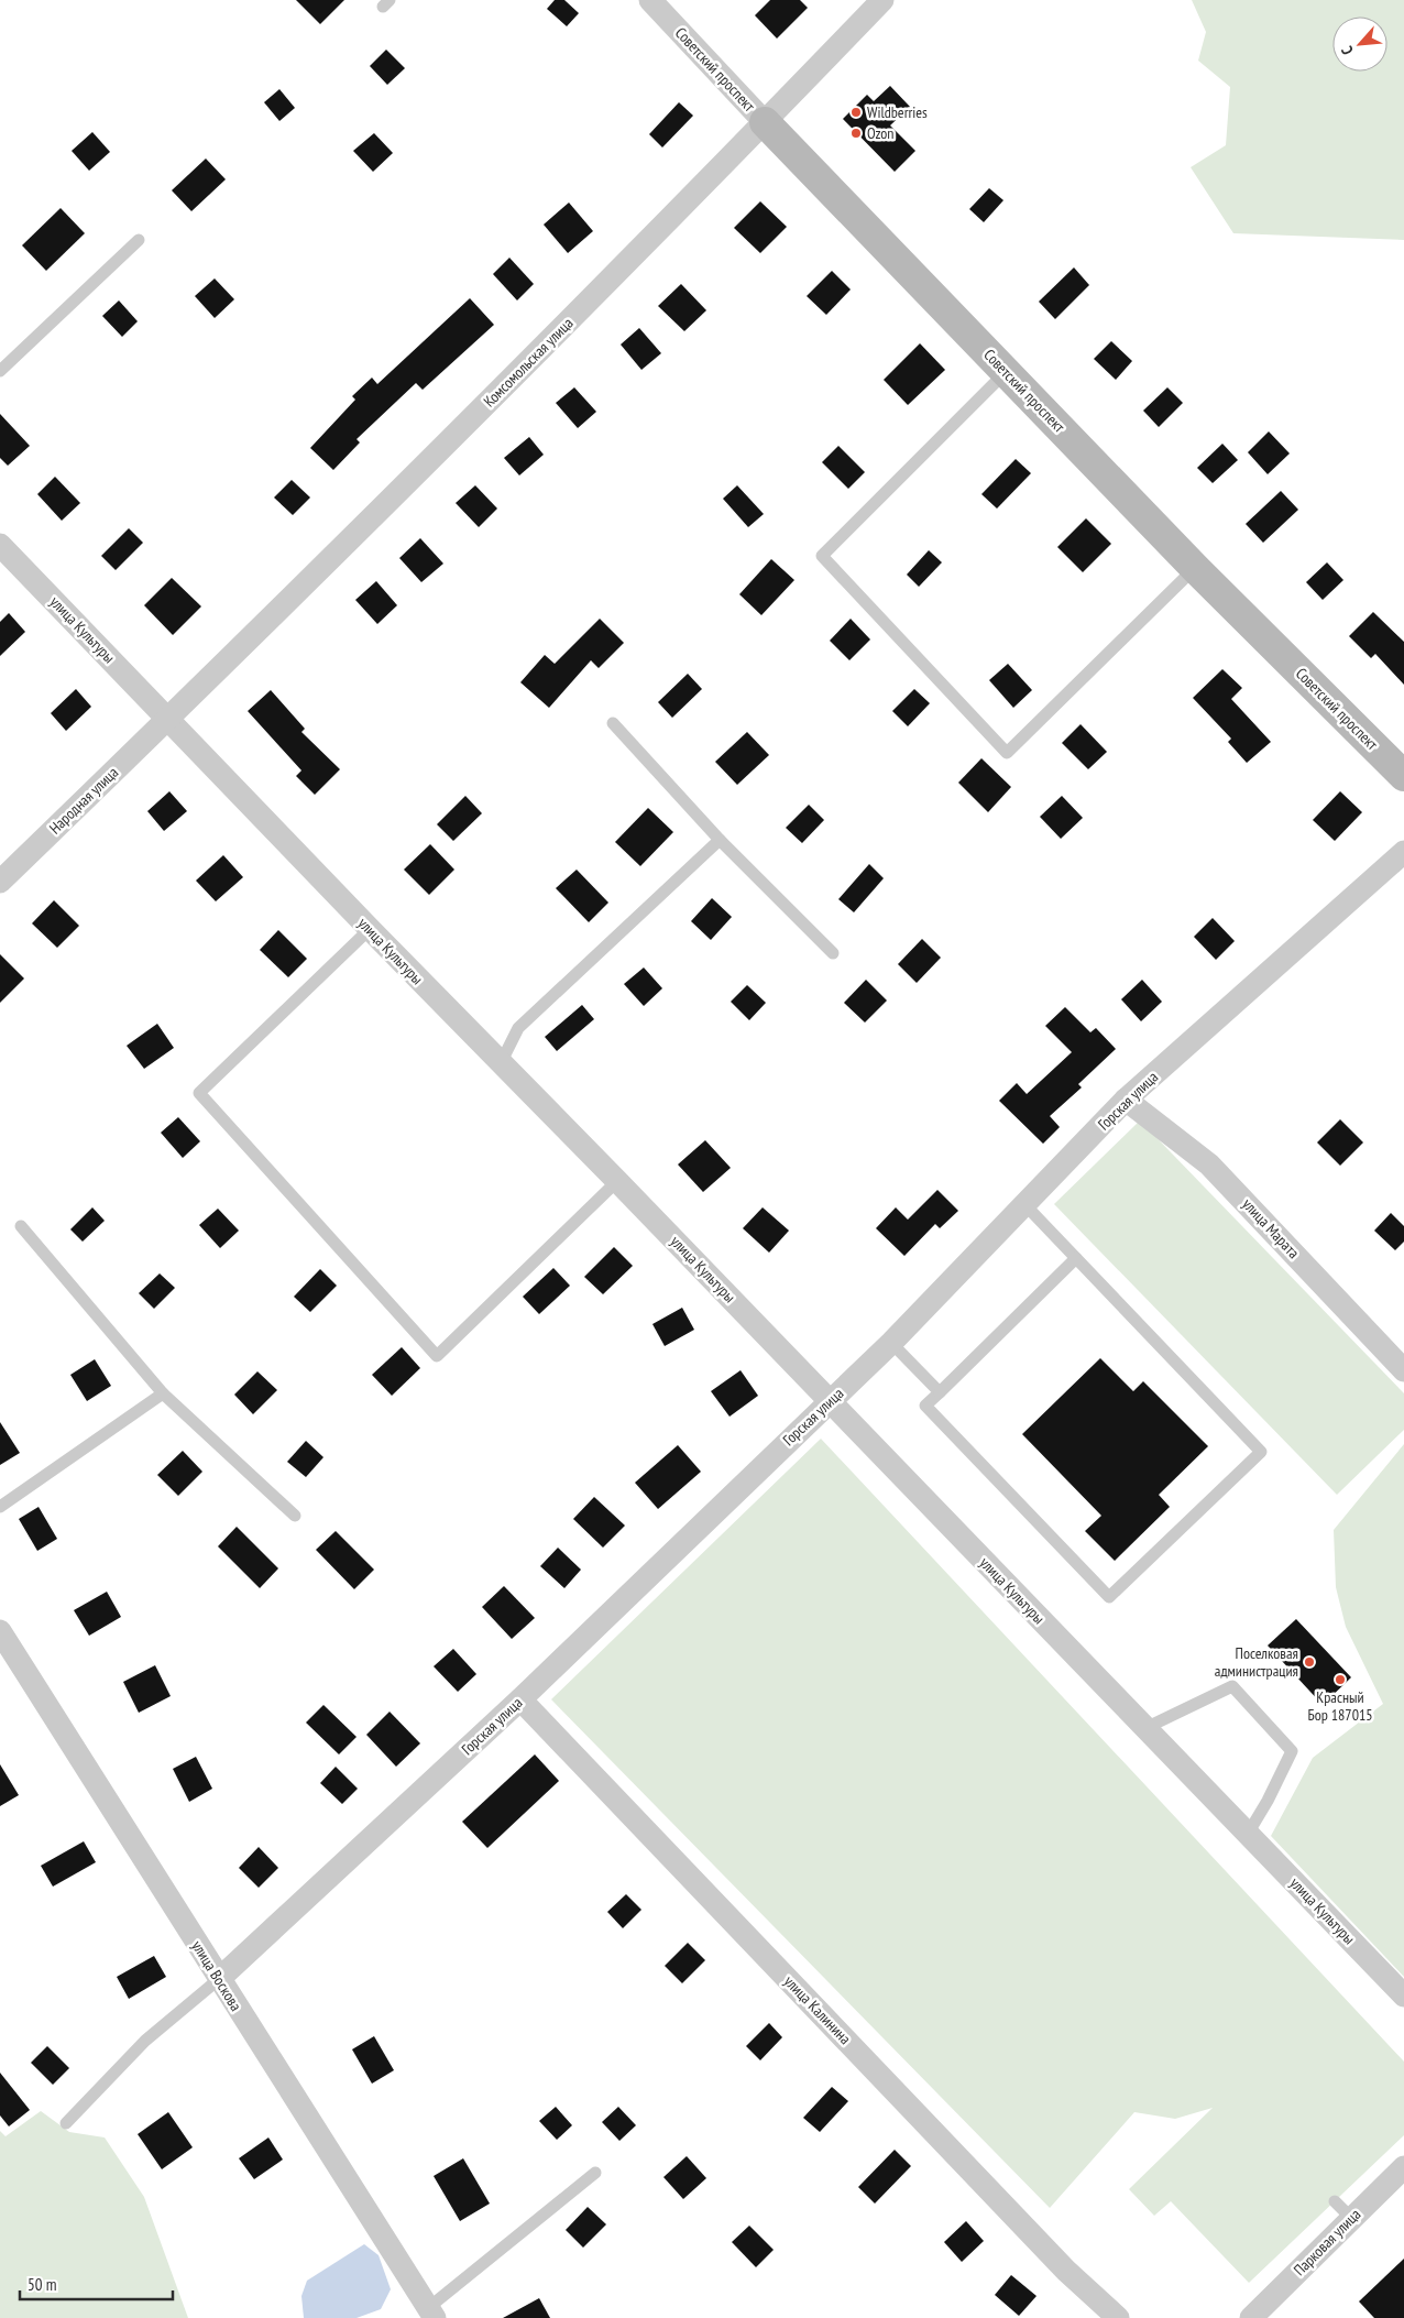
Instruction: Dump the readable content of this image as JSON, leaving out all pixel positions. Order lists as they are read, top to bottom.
{
  "streets": {
    "street": [
      "Советский проспект",
      "Комсомольская улица",
      "улица Культуры",
      "Народная улица",
      "Горская улица",
      "улица Марата",
      "улица Воскова",
      "улица Калинина",
      "Парковая улица"
    ]
  },
  "crossings": [
    ["Советский проспект", "Комсомольская улица"],
    ["Комсомольская улица", "улица Культуры"],
    ["Комсомольская улица", "Народная улица"],
    ["улица Культуры", "Народная улица"],
    ["улица Культуры", "Горская улица"],
    ["Горская улица", "улица Марата"],
    ["Горская улица", "улица Воскова"],
    ["Горская улица", "улица Калинина"]
  ],
  "places": [
    "Wildberries",
    "Ozon",
    "Поселковая администрация",
    "Красный Бор 187015"
  ],
  "scale_bar": "50 m",
  "north": "bottom left"
}
